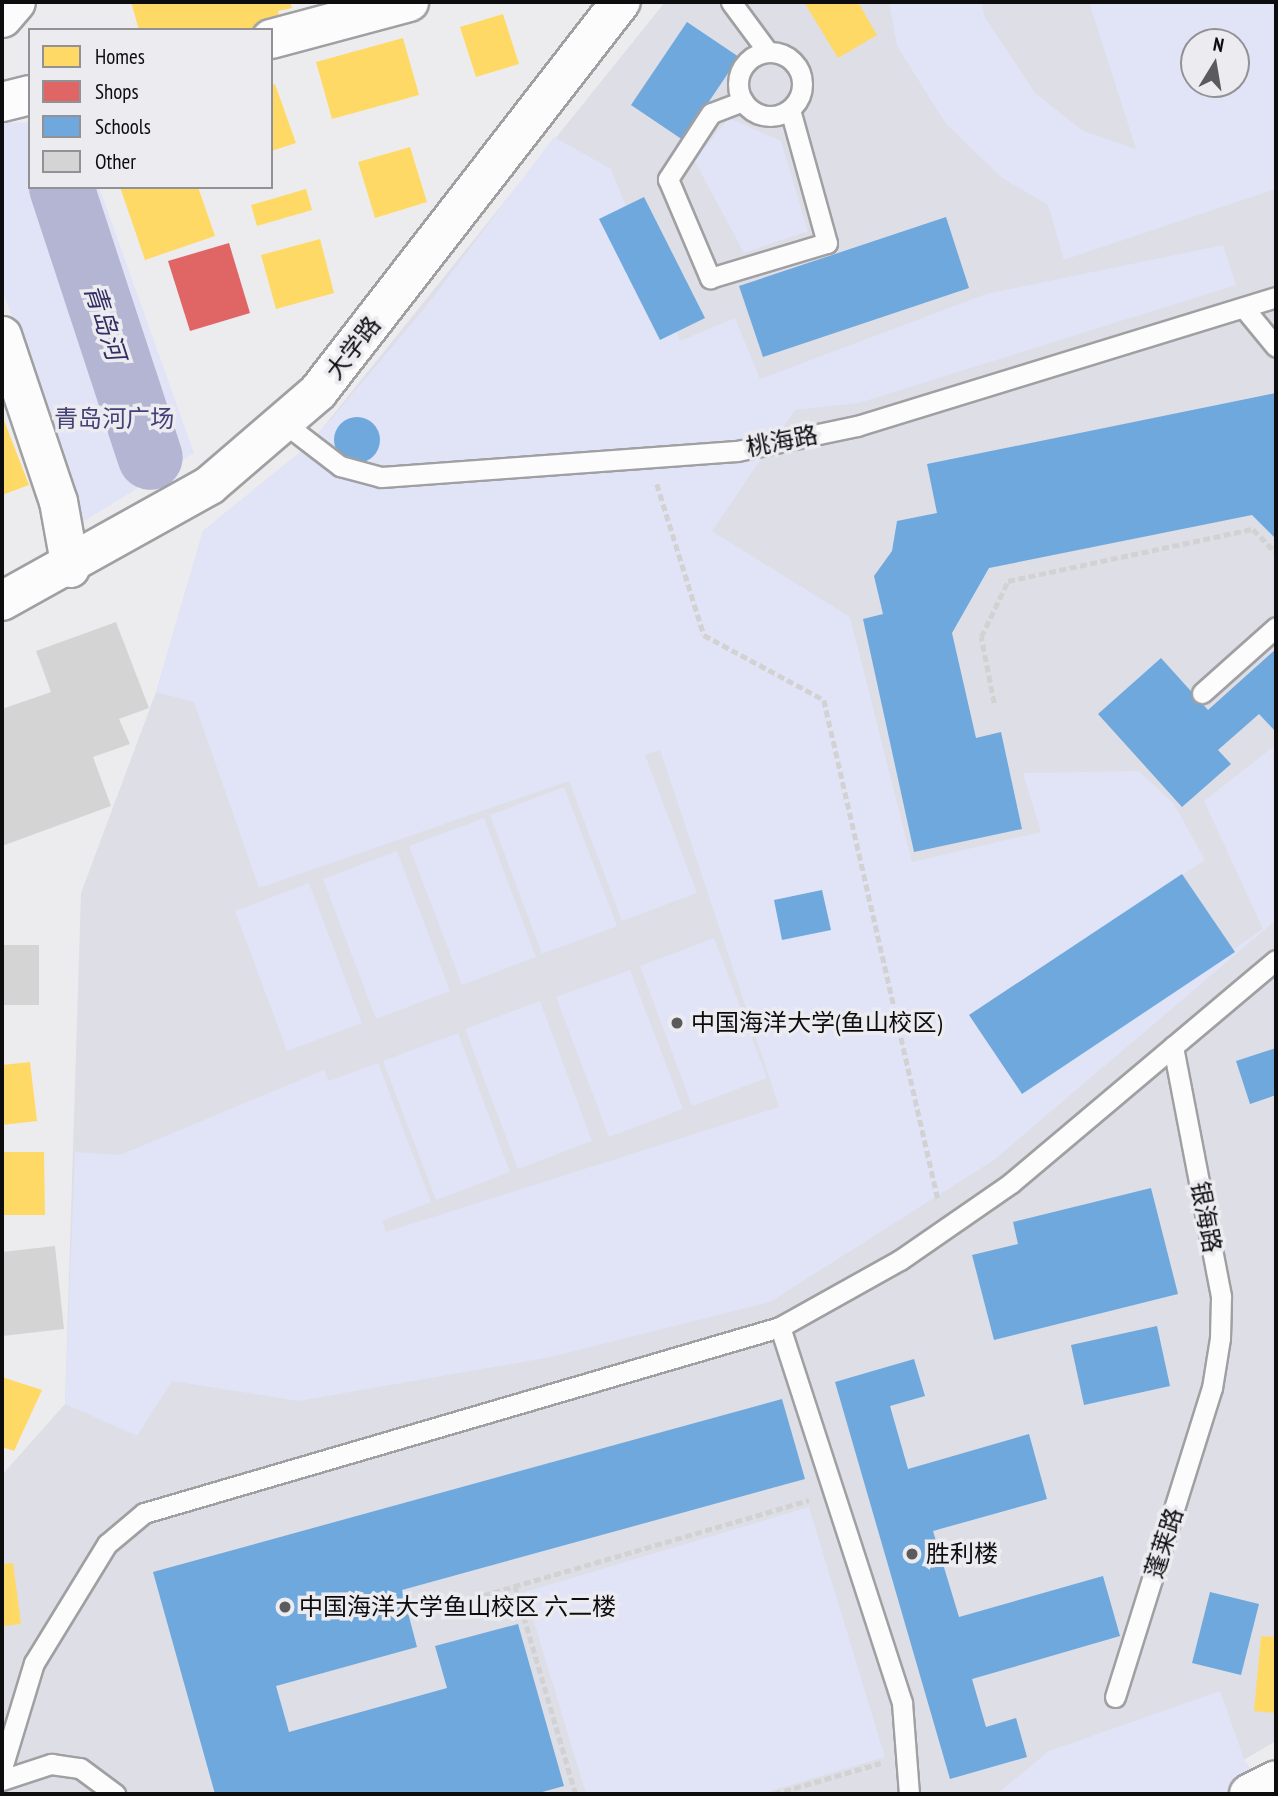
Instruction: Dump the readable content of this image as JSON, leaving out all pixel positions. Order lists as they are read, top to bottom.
{
  "streets": {
    "main road": ["大学路"],
    "lane": ["桃海路", "银海路", "蓬莱路"]
  },
  "crossings": [
    ["大学路", "桃海路"],
    ["银海路", "蓬莱路"]
  ],
  "water": ["青岛河"],
  "parks": ["青岛河广场"],
  "places": ["中国海洋大学(鱼山校区)", "胜利楼", "中国海洋大学鱼山校区 六二楼"],
  "legend": [
    "Homes",
    "Shops",
    "Schools",
    "Other"
  ],
  "north": "top"
}
